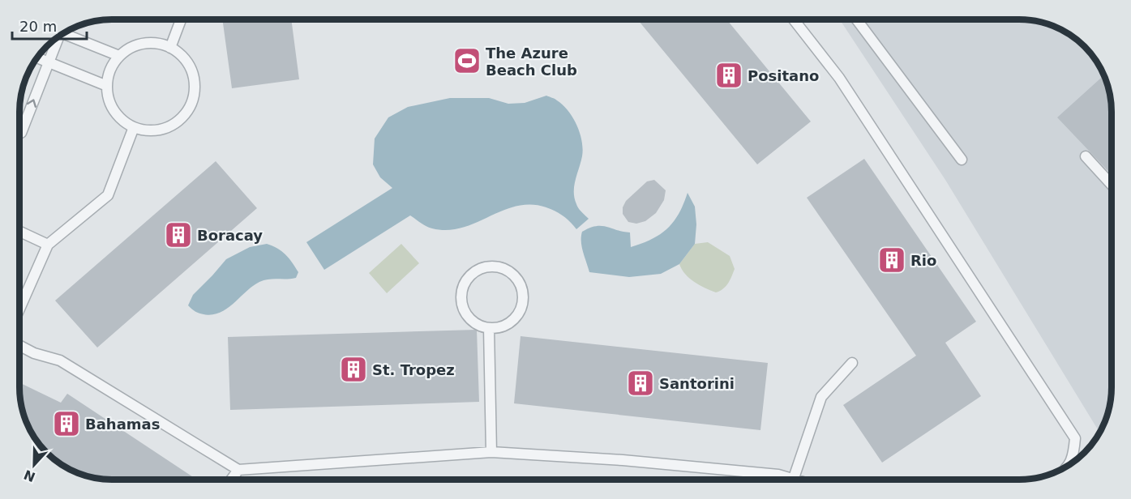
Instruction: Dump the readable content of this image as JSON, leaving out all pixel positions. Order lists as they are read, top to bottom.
{
  "places": {
    "sports": ["The Azure Beach Club"],
    "building": [
      "Positano",
      "Boracay",
      "Rio",
      "St. Tropez",
      "Santorini",
      "Bahamas"
    ]
  },
  "scale_bar": "20 m",
  "north": "bottom"
}
